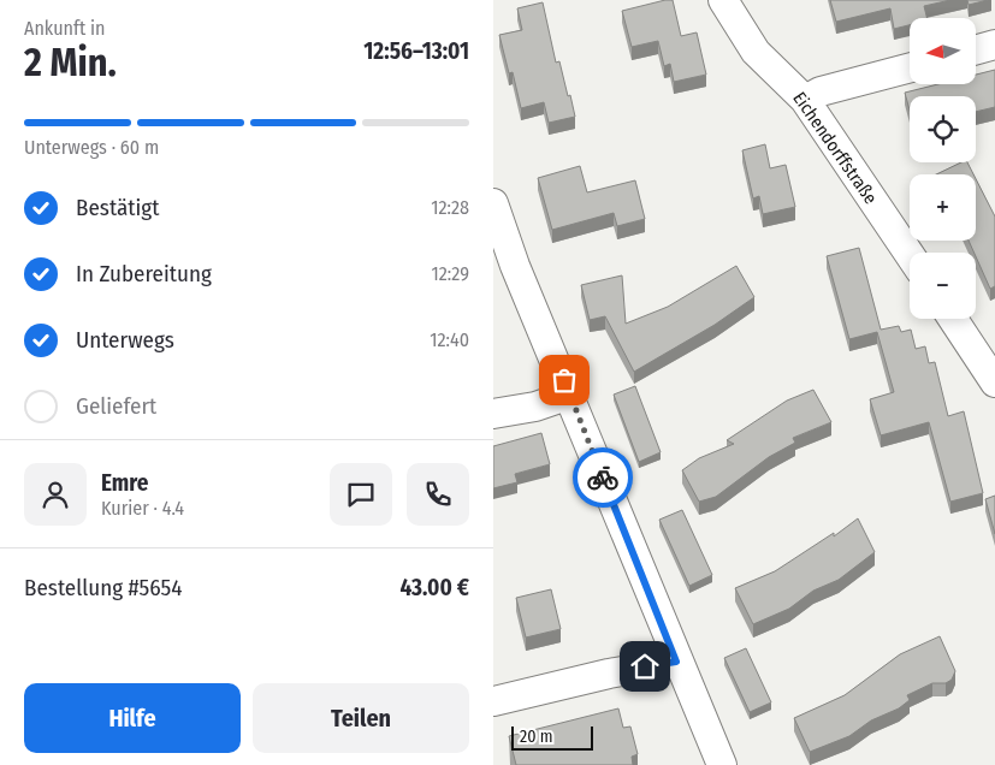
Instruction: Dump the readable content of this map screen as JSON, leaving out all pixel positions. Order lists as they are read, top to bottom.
{
  "streets": {
    "street": ["Eichendorffstraße"]
  },
  "scale_bar": "20 m",
  "north": "left",
  "page": {
    "heading": ["2 Min.", "Ankunft in", "12:56–13:01"],
    "panel": [
      "Emre",
      "Kurier · 4.4",
      "Bestellung #5654",
      "43.00 €"
    ],
    "map_buttons": ["+", "−"],
    "bar": "Unterwegs · 60 m",
    "list": [
      ["Bestätigt", "12:28"],
      ["In Zubereitung", "12:29"],
      ["Unterwegs", "12:40"],
      "Geliefert"
    ],
    "buttons": ["Hilfe", "Teilen"],
    "scale": "20 m"
  }
}
